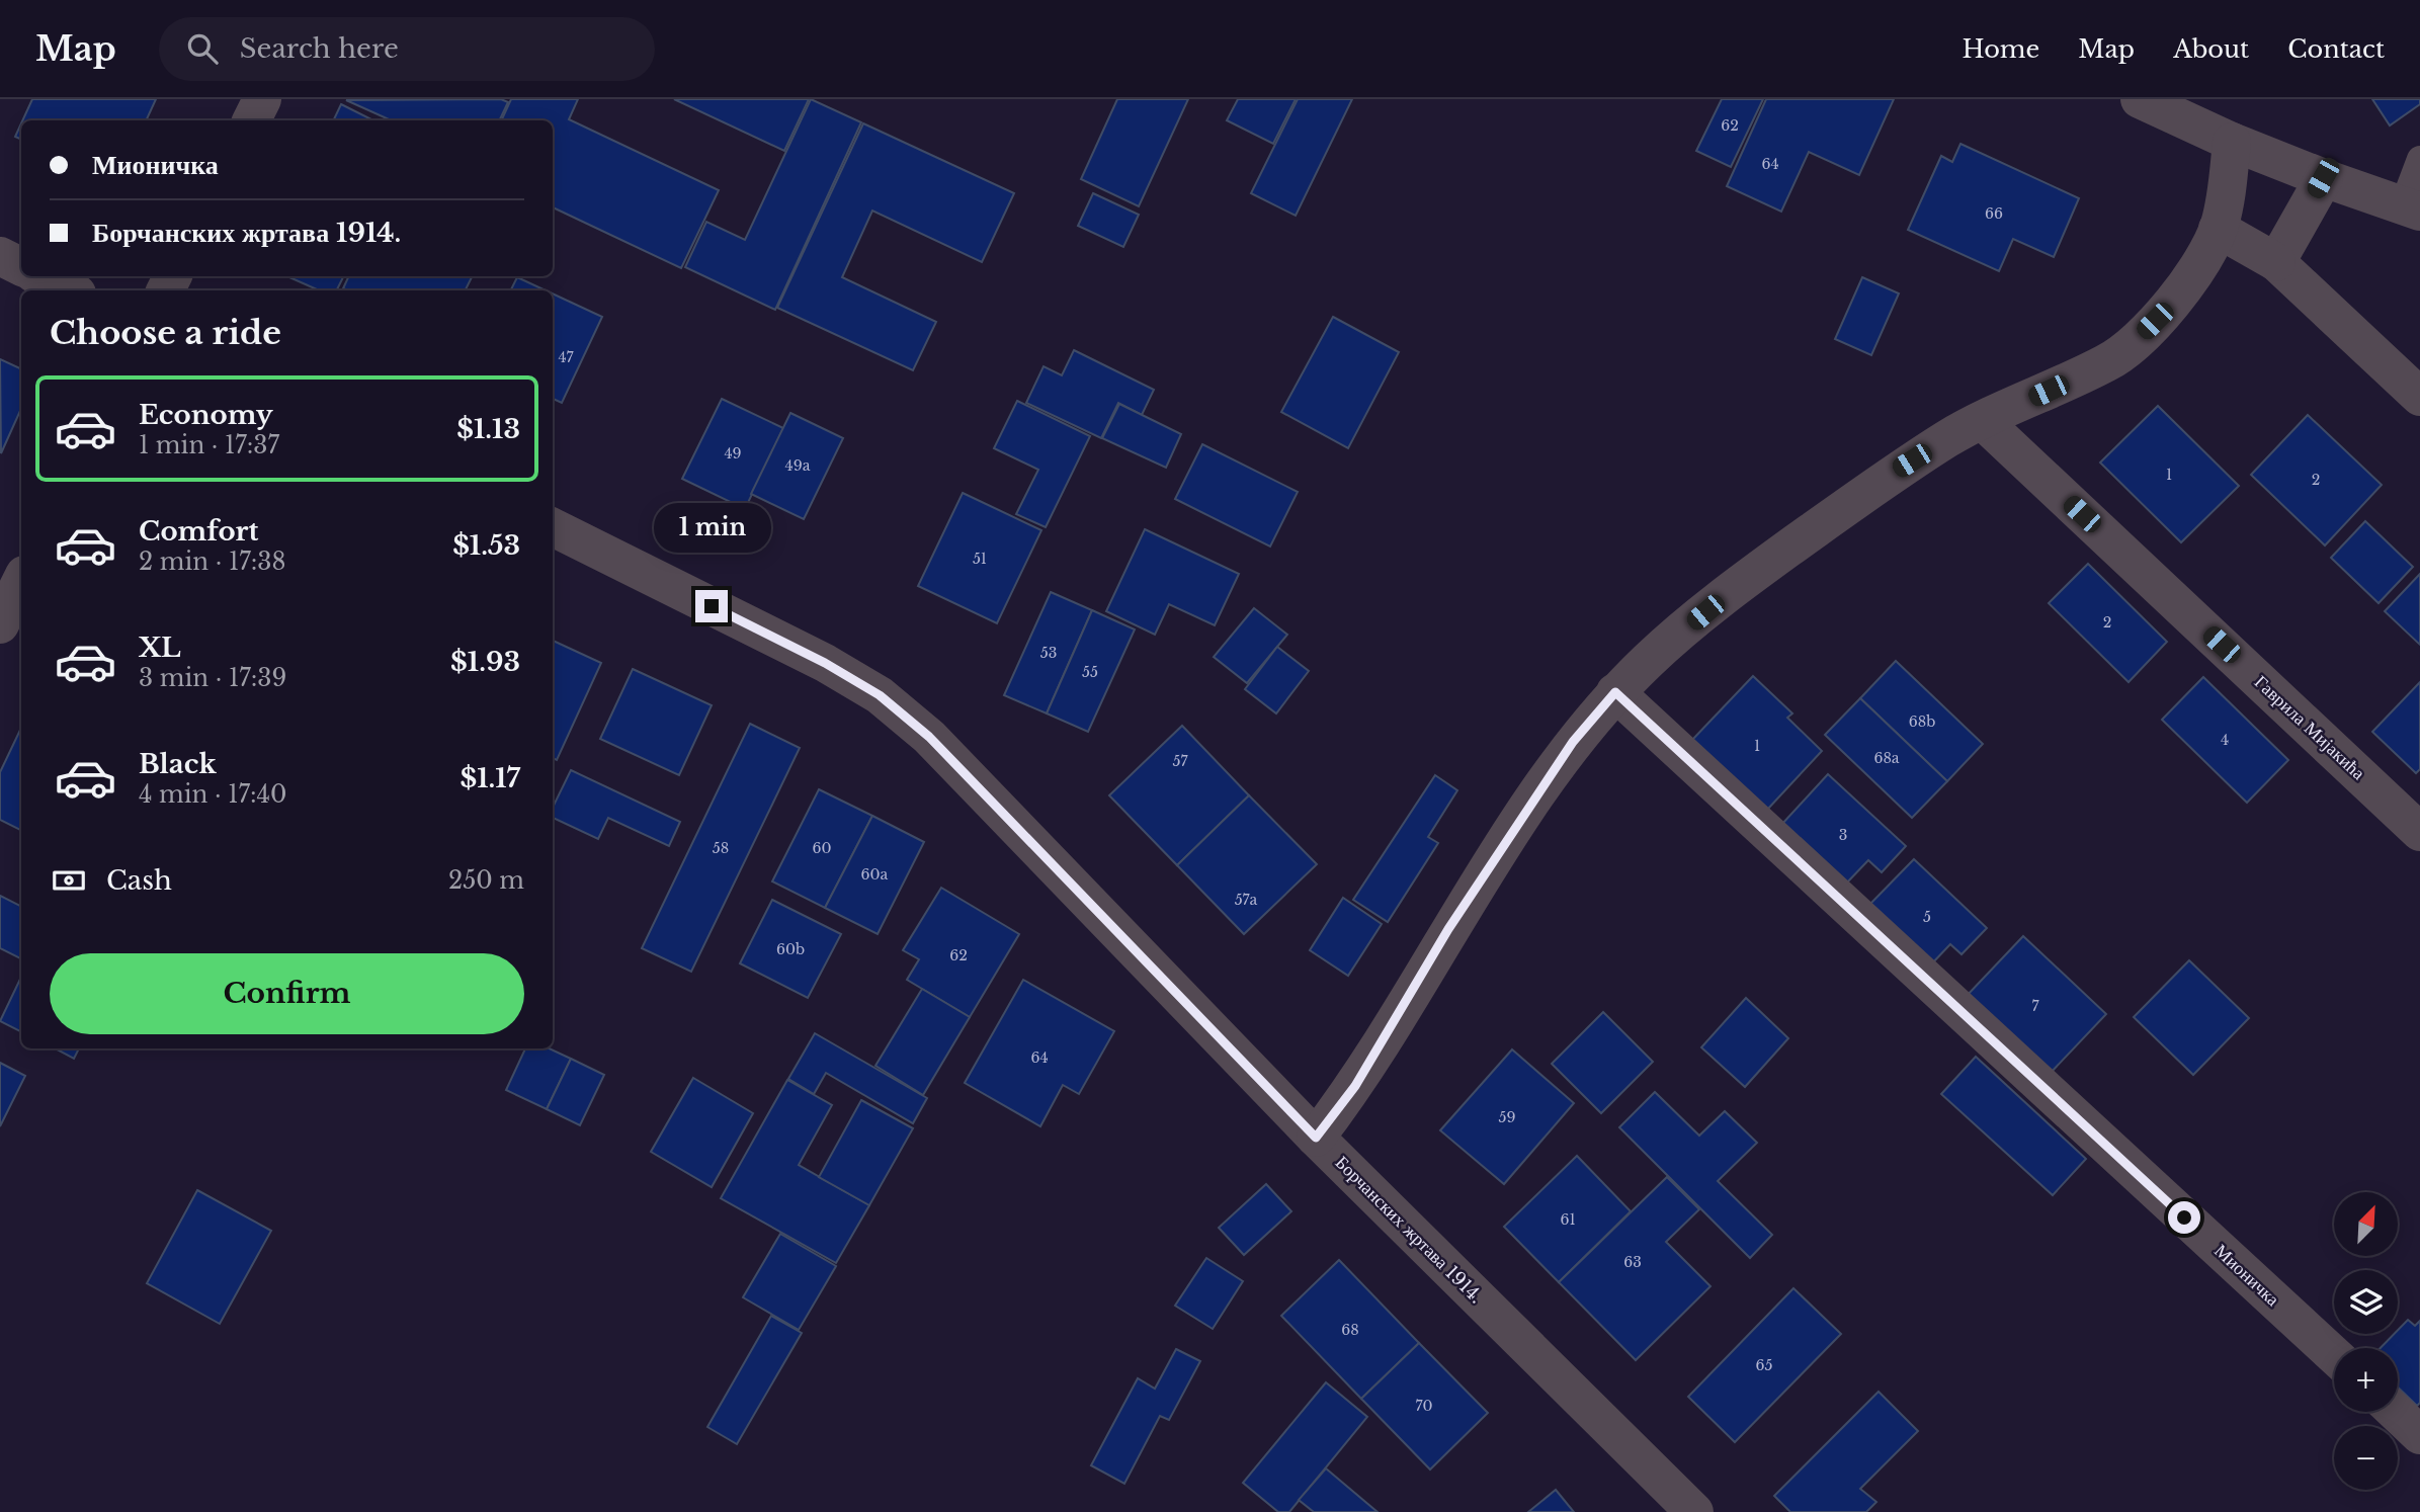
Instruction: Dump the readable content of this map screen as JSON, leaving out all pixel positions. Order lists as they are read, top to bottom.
{
  "streets": {
    "street": ["Гаврила Мијакића", "Борчанских жртава 1914.", "Мионичка"]
  },
  "house_numbers": [
    "62",
    "64",
    "66",
    "47",
    "49",
    "49a",
    "1",
    "2",
    "51",
    "2",
    "53",
    "55",
    "68b",
    "4",
    "1",
    "68a",
    "57",
    "3",
    "58",
    "60",
    "60a",
    "57a",
    "5",
    "60b",
    "62",
    "7",
    "64",
    "59",
    "61",
    "63",
    "68",
    "65",
    "70"
  ],
  "north": "top right",
  "page": {
    "header": "Map",
    "search": "Search here",
    "nav": [
      "Home",
      "Map",
      "About",
      "Contact"
    ],
    "banner": ["Мионичка", "Борчанских жртава 1914."],
    "heading": "Choose a ride",
    "list": [
      {
        "name": "Economy",
        "note": "1 min · 17:37",
        "value": "$1.13"
      },
      {
        "name": "Comfort",
        "note": "2 min · 17:38",
        "value": "$1.53"
      },
      {
        "name": "XL",
        "note": "3 min · 17:39",
        "value": "$1.93"
      },
      {
        "name": "Black",
        "note": "4 min · 17:40",
        "value": "$1.17"
      }
    ],
    "bubble": "1 min",
    "pay": ["Cash", "250 m"],
    "buttons": "Confirm",
    "map_buttons": ["+", "−"]
  }
}
